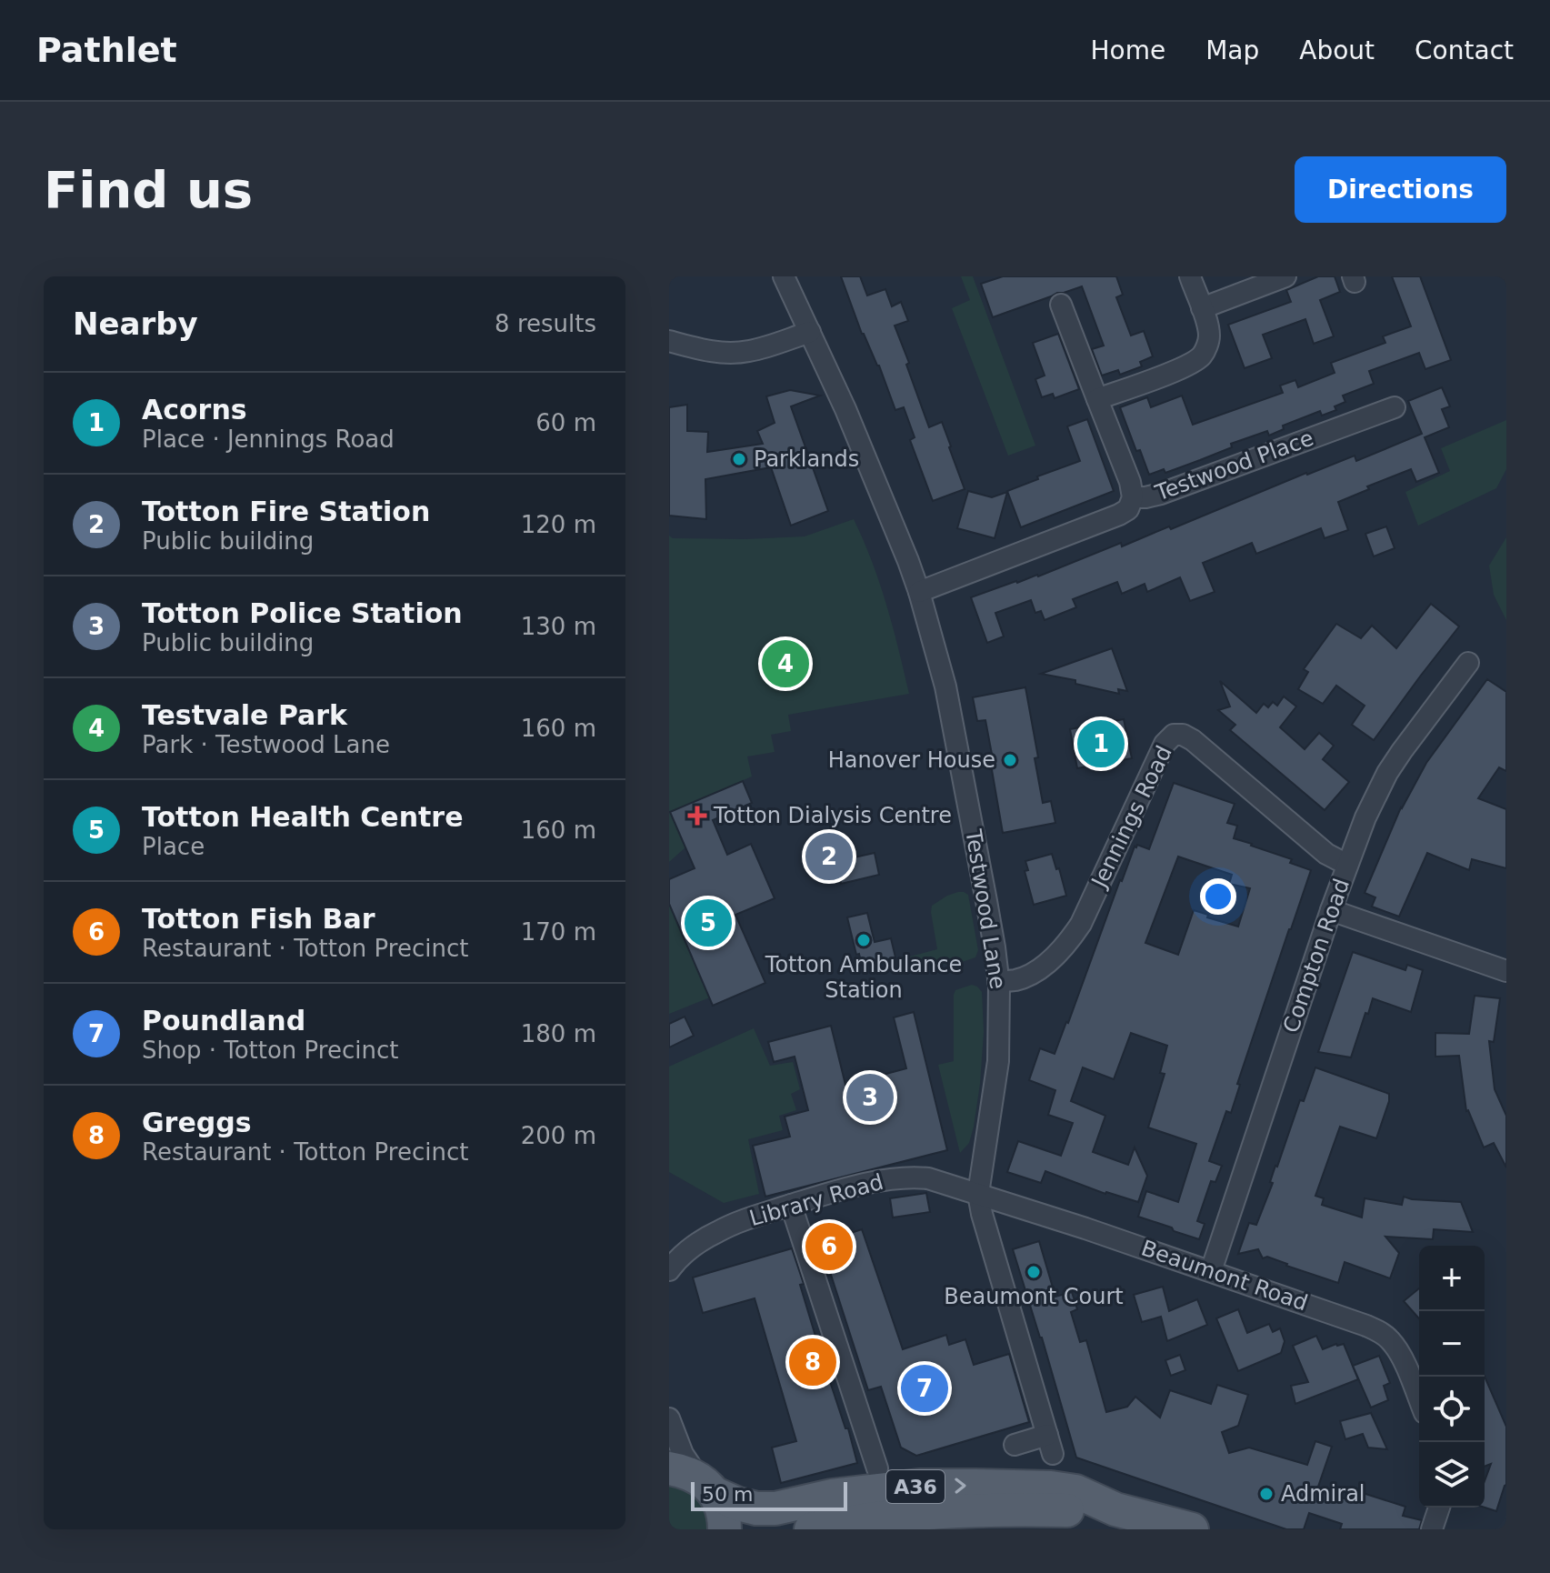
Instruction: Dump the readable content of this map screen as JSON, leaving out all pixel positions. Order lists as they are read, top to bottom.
{
  "streets": {
    "main road": ["A36"],
    "street": [
      "Testwood Place",
      "Jennings Road",
      "Testwood Lane",
      "Compton Road",
      "Library Road",
      "Beaumont Road"
    ]
  },
  "crossings": [
    ["Testwood Place", "Testwood Lane"],
    ["Jennings Road", "Testwood Lane"],
    ["Jennings Road", "Compton Road"],
    ["Testwood Lane", "Library Road"],
    ["Testwood Lane", "Beaumont Road"],
    ["Compton Road", "Beaumont Road"],
    ["Library Road", "Beaumont Road"]
  ],
  "places": {
    "other": [
      "Parklands",
      "Hanover House",
      "Totton Ambulance Station",
      "Beaumont Court",
      "Admiral"
    ],
    "health": ["Totton Dialysis Centre"]
  },
  "scale_bar": "50 m",
  "page": {
    "header": "Pathlet",
    "nav": [
      "Home",
      "Map",
      "About",
      "Contact"
    ],
    "buttons": "Directions",
    "title": "Find us",
    "heading": ["Nearby", "8 results"],
    "list": [
      {
        "mark": "1",
        "name": "Acorns",
        "note": "Place · Jennings Road",
        "value": "60 m"
      },
      {
        "mark": "2",
        "name": "Totton Fire Station",
        "note": "Public building",
        "value": "120 m"
      },
      {
        "mark": "3",
        "name": "Totton Police Station",
        "note": "Public building",
        "value": "130 m"
      },
      {
        "mark": "4",
        "name": "Testvale Park",
        "note": "Park · Testwood Lane",
        "value": "160 m"
      },
      {
        "mark": "5",
        "name": "Totton Health Centre",
        "note": "Place",
        "value": "160 m"
      },
      {
        "mark": "6",
        "name": "Totton Fish Bar",
        "note": "Restaurant · Totton Precinct",
        "value": "170 m"
      },
      {
        "mark": "7",
        "name": "Poundland",
        "note": "Shop · Totton Precinct",
        "value": "180 m"
      },
      {
        "mark": "8",
        "name": "Greggs",
        "note": "Restaurant · Totton Precinct",
        "value": "200 m"
      }
    ],
    "pins": [
      "4",
      "1",
      "2",
      "5",
      "3",
      "6",
      "8",
      "7"
    ],
    "map_buttons": ["+", "−"],
    "scale": "50 m"
  }
}
